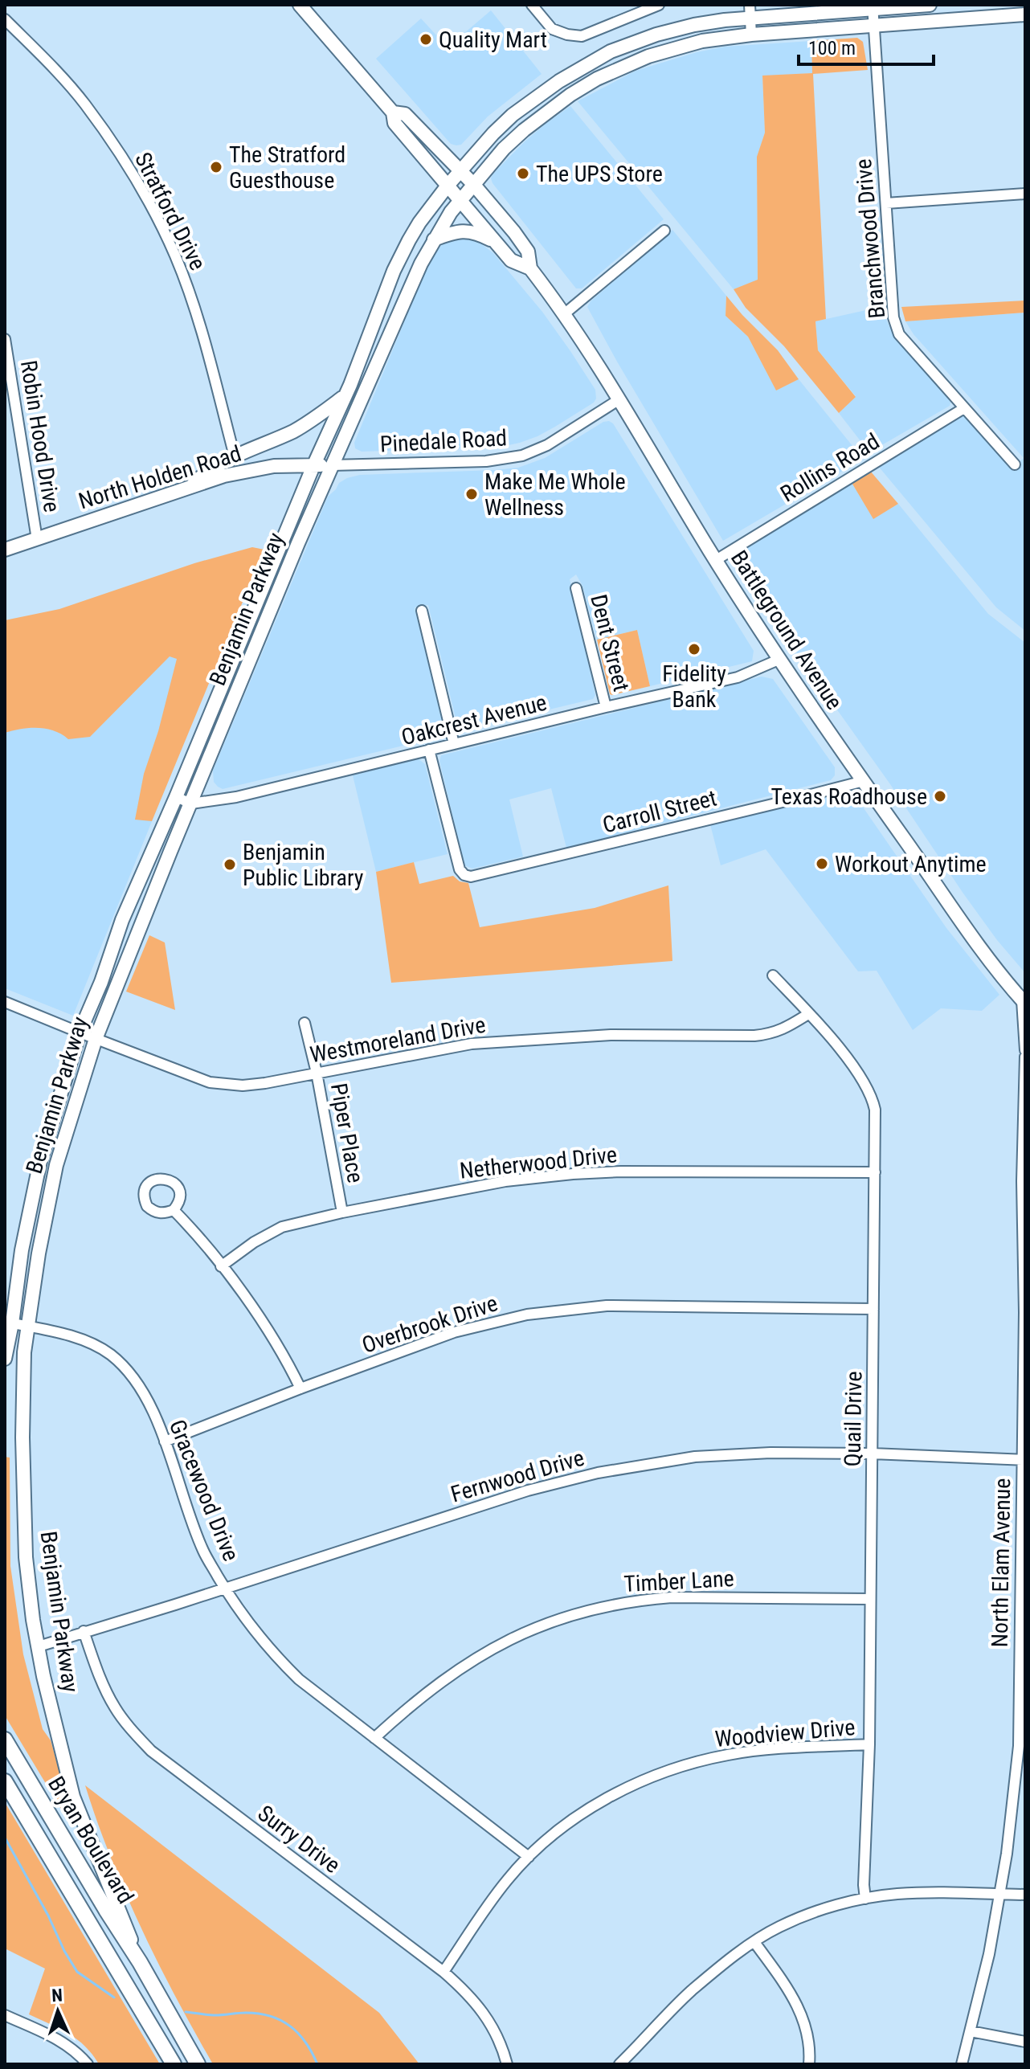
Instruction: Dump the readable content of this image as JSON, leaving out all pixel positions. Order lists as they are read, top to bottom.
{
  "streets": {
    "highway": ["Benjamin Parkway", "Bryan Boulevard"],
    "main road": ["North Holden Road", "Battleground Avenue"],
    "street": [
      "Stratford Drive",
      "Branchwood Drive",
      "Robin Hood Drive",
      "Pinedale Road",
      "Rollins Road",
      "Dent Street",
      "Oakcrest Avenue",
      "Carroll Street",
      "Westmoreland Drive",
      "Piper Place",
      "Netherwood Drive",
      "Overbrook Drive",
      "Quail Drive",
      "Fernwood Drive",
      "Gracewood Drive",
      "North Elam Avenue",
      "Timber Lane",
      "Woodview Drive",
      "Surry Drive"
    ]
  },
  "crossings": [
    ["Branchwood Drive", "Rollins Road"],
    ["Branchwood Drive", "Benjamin Parkway"],
    ["Robin Hood Drive", "North Holden Road"],
    ["Pinedale Road", "North Holden Road"],
    ["Pinedale Road", "Benjamin Parkway"],
    ["Pinedale Road", "Battleground Avenue"],
    ["Rollins Road", "Battleground Avenue"],
    ["North Holden Road", "Benjamin Parkway"],
    ["Benjamin Parkway", "Battleground Avenue"],
    ["Benjamin Parkway", "Oakcrest Avenue"],
    ["Benjamin Parkway", "Westmoreland Drive"],
    ["Benjamin Parkway", "Fernwood Drive"],
    ["Benjamin Parkway", "Gracewood Drive"],
    ["Benjamin Parkway", "Bryan Boulevard"],
    ["Battleground Avenue", "Oakcrest Avenue"],
    ["Battleground Avenue", "Carroll Street"],
    ["Dent Street", "Oakcrest Avenue"],
    ["Oakcrest Avenue", "Carroll Street"],
    ["Westmoreland Drive", "Piper Place"],
    ["Westmoreland Drive", "Quail Drive"],
    ["Piper Place", "Netherwood Drive"],
    ["Netherwood Drive", "Quail Drive"],
    ["Overbrook Drive", "Quail Drive"],
    ["Overbrook Drive", "Gracewood Drive"],
    ["Quail Drive", "Fernwood Drive"],
    ["Quail Drive", "Timber Lane"],
    ["Quail Drive", "Woodview Drive"],
    ["Fernwood Drive", "Gracewood Drive"],
    ["Fernwood Drive", "North Elam Avenue"],
    ["Fernwood Drive", "Surry Drive"],
    ["Gracewood Drive", "Timber Lane"],
    ["Gracewood Drive", "Woodview Drive"],
    ["Woodview Drive", "Surry Drive"]
  ],
  "places": [
    "Quality Mart",
    "The Stratford Guesthouse",
    "The UPS Store",
    "Make Me Whole Wellness",
    "Fidelity Bank",
    "Texas Roadhouse",
    "Workout Anytime",
    "Benjamin Public Library"
  ],
  "scale_bar": "100 m",
  "north": "top"
}
